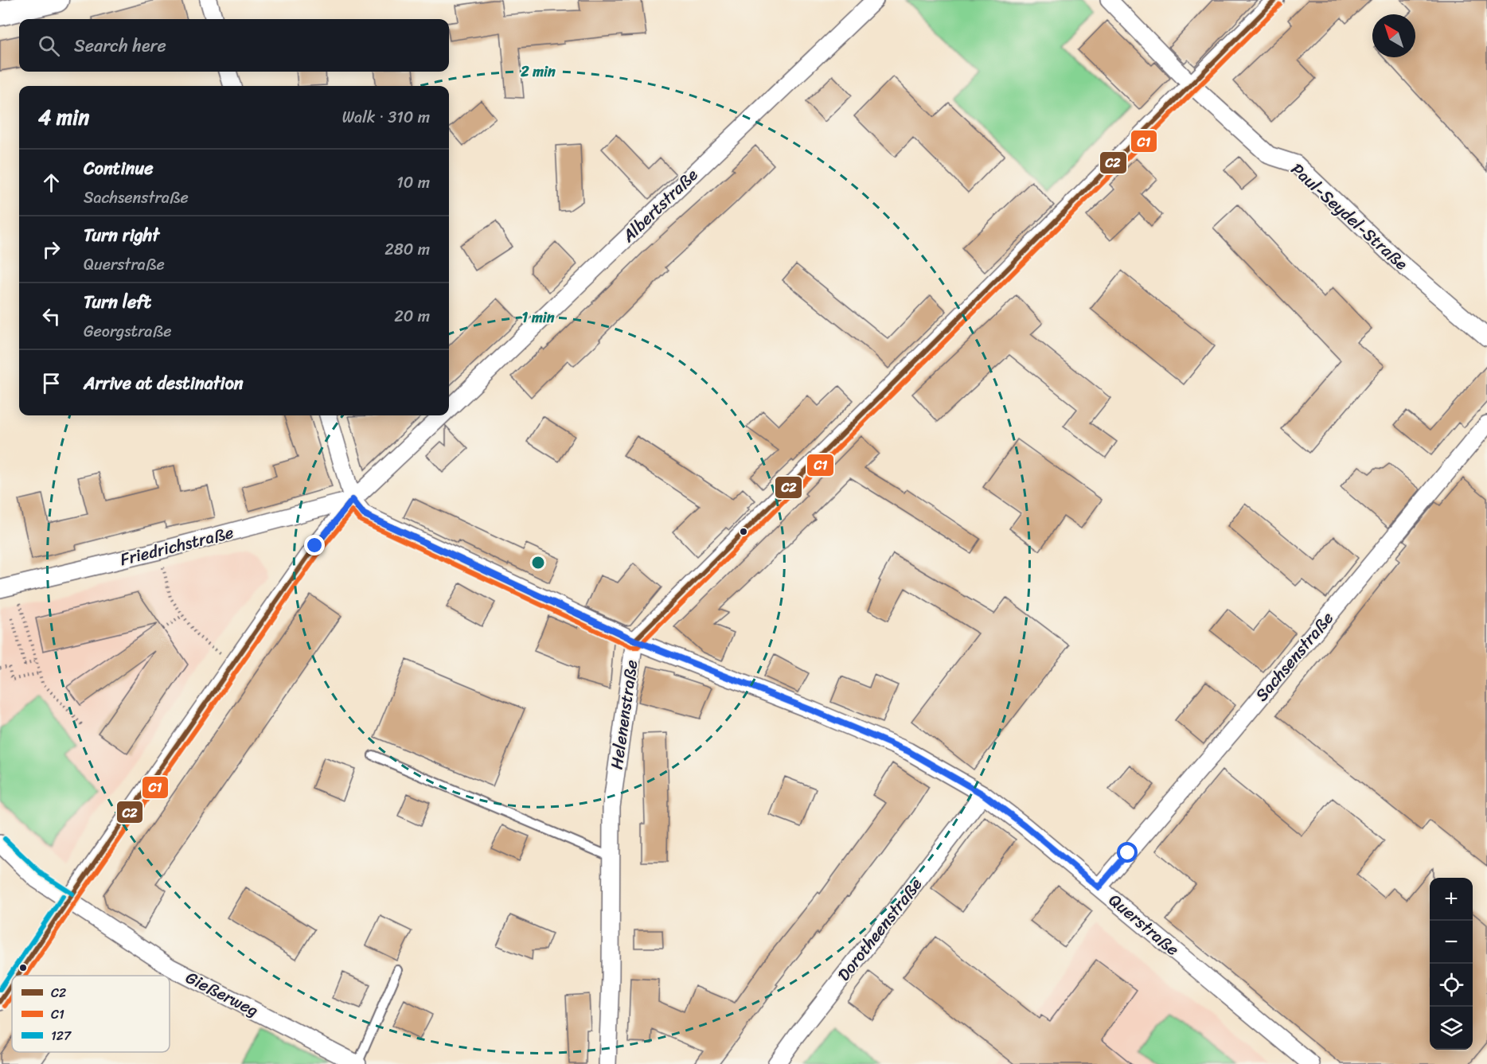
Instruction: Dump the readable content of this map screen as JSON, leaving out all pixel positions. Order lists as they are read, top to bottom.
{
  "streets": {
    "street": [
      "Albertstraße",
      "Paul-Seydel-Straße",
      "Friedrichstraße",
      "Sachsenstraße",
      "Helenenstraße",
      "Querstraße",
      "Dorotheenstraße",
      "Gießerweg"
    ]
  },
  "crossings": [
    ["Albertstraße", "Friedrichstraße"],
    ["Albertstraße", "Querstraße"],
    ["Albertstraße", "Gießerweg"],
    ["Paul-Seydel-Straße", "Helenenstraße"],
    ["Friedrichstraße", "Querstraße"],
    ["Sachsenstraße", "Querstraße"],
    ["Helenenstraße", "Querstraße"],
    ["Querstraße", "Dorotheenstraße"]
  ],
  "lines": ["transit line C2", "transit line C1", "transit line 127"],
  "legend": ["C2", "C1", "127"],
  "north": "top left",
  "page": {
    "search": "Search here",
    "heading": ["4 min", "Walk · 310 m"],
    "list": [
      ["Continue", "Sachsenstraße", "10 m"],
      ["Turn right", "Querstraße", "280 m"],
      ["Turn left", "Georgstraße", "20 m"],
      "Arrive at destination"
    ],
    "map_buttons": ["+", "−"]
  },
  "rings": ["2 min", "1 min"]
}
